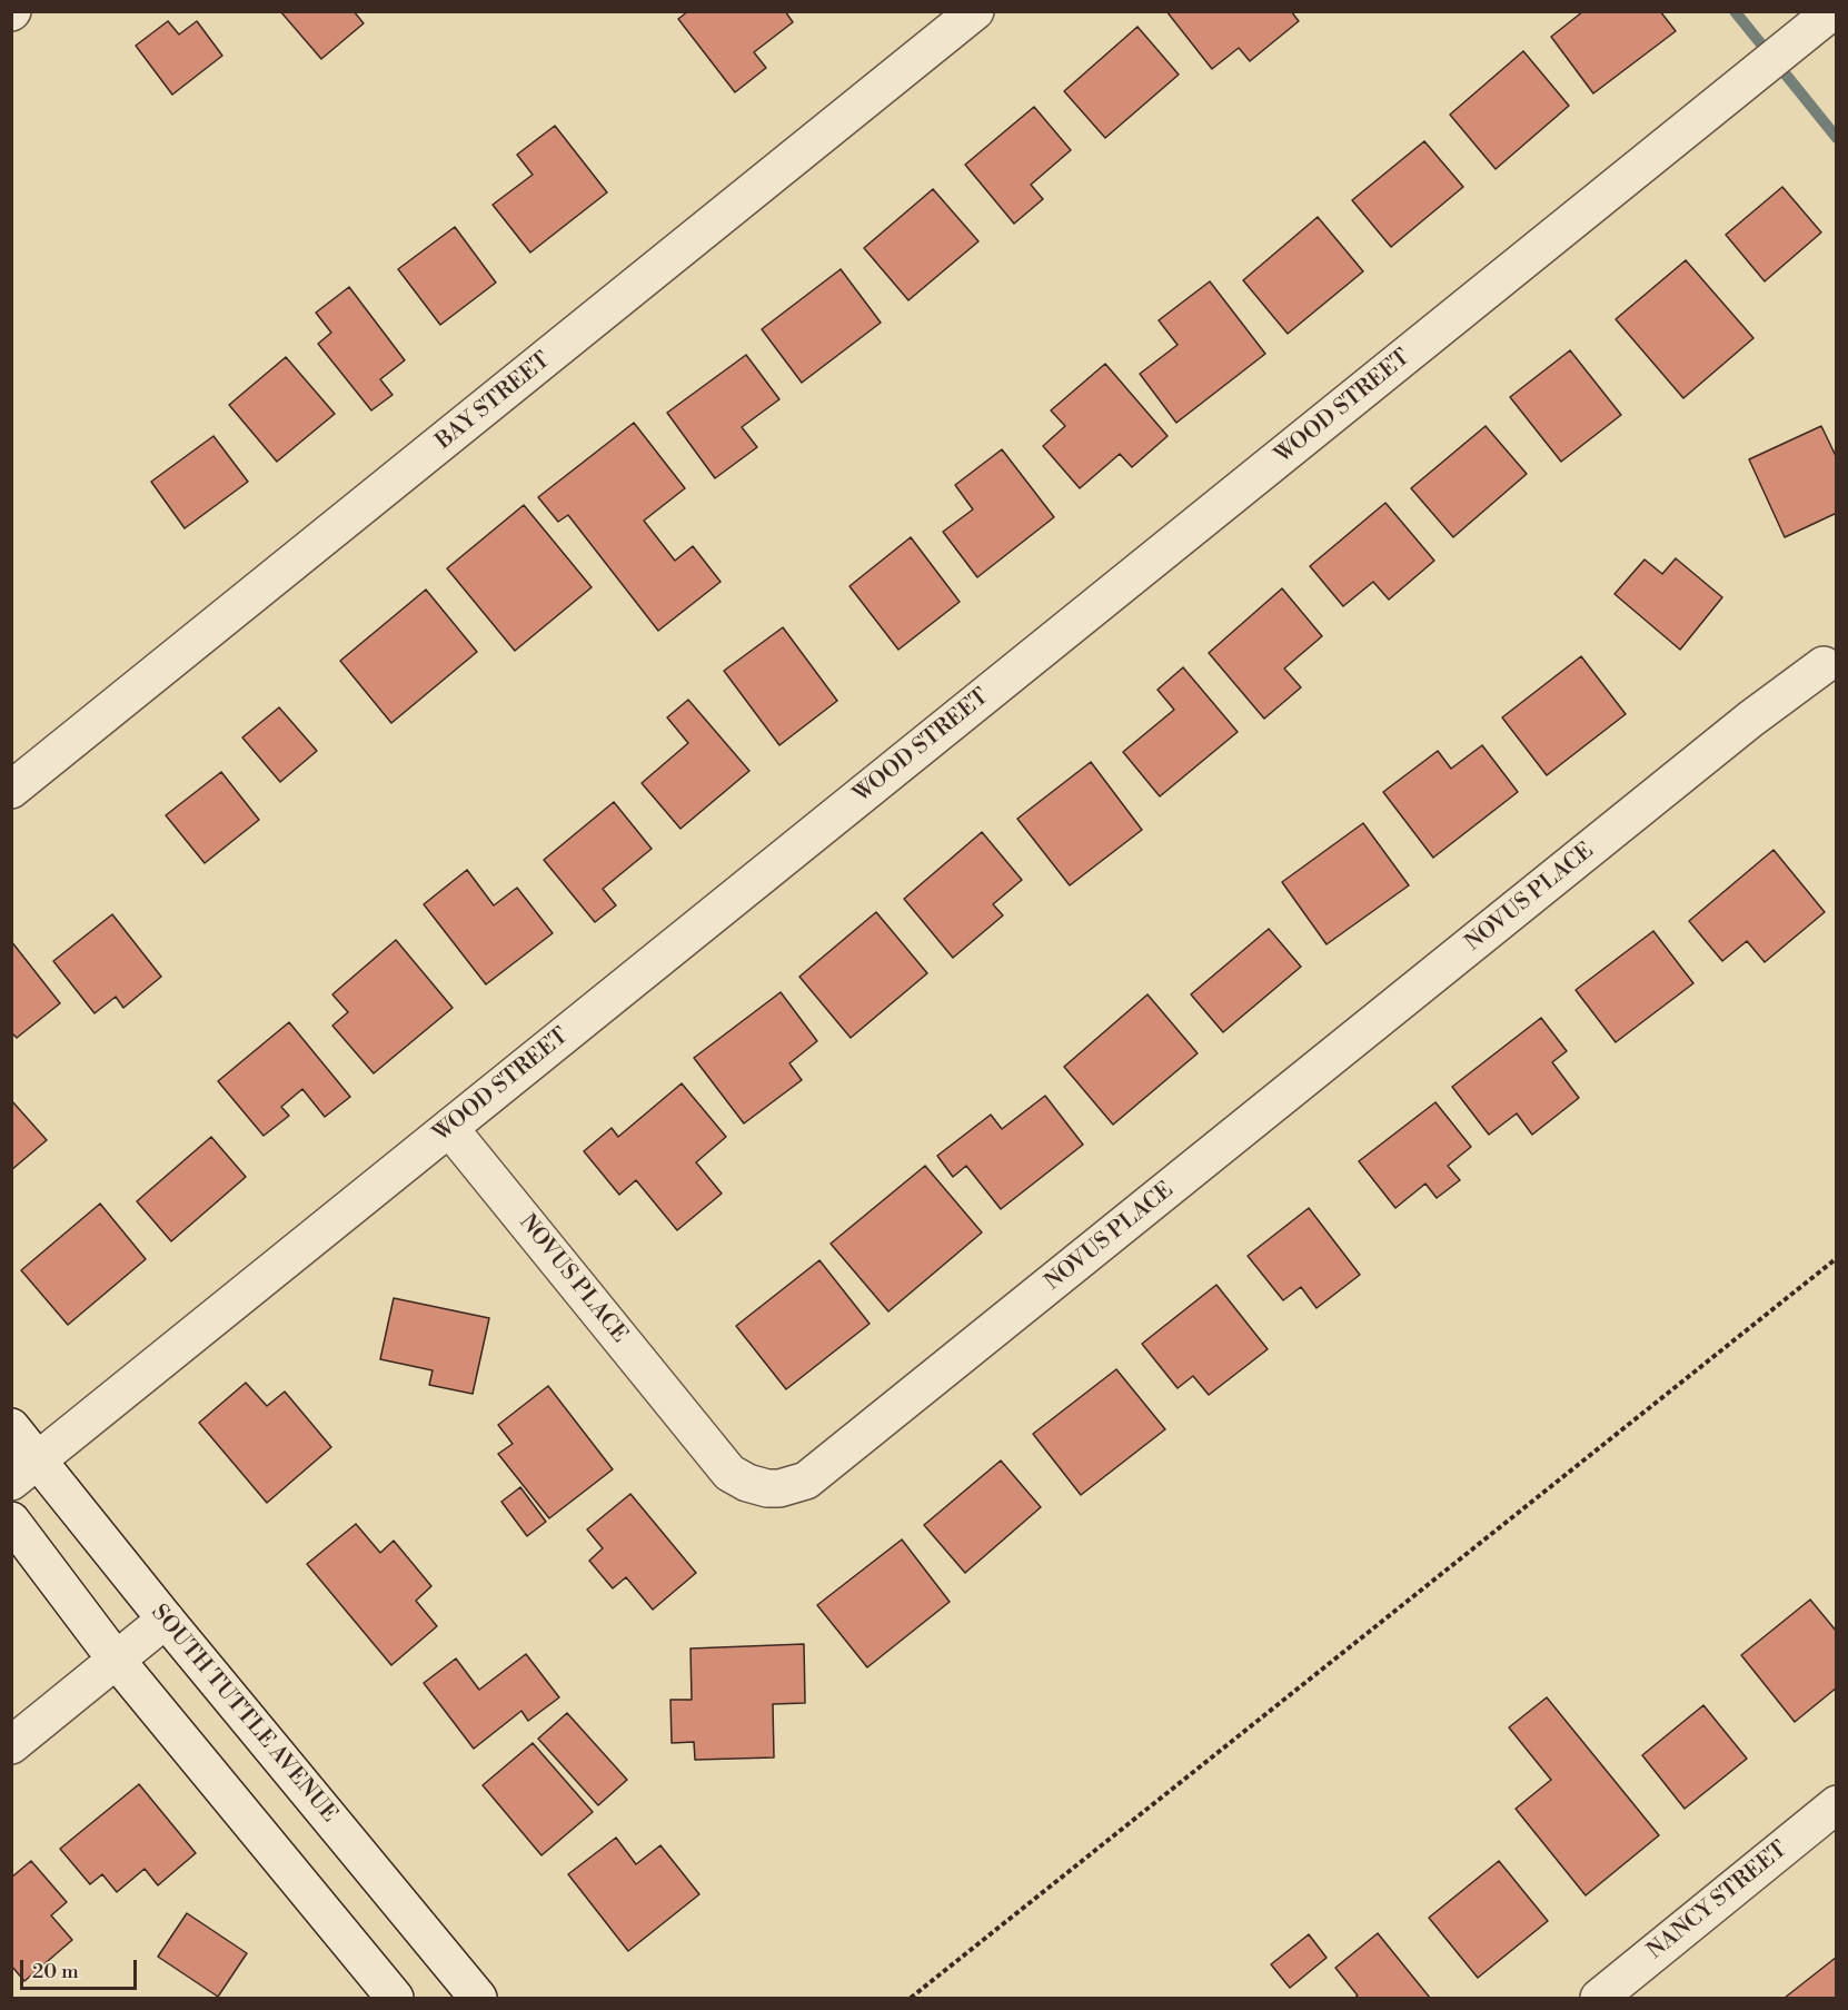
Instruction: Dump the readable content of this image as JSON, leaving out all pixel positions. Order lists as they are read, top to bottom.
{
  "streets": {
    "street": [
      "BAY STREET",
      "WOOD STREET",
      "NOVUS PLACE",
      "SOUTH TUTTLE AVENUE",
      "NANCY STREET"
    ]
  },
  "crossings": [
    ["WOOD STREET", "NOVUS PLACE"],
    ["WOOD STREET", "SOUTH TUTTLE AVENUE"]
  ],
  "scale_bar": "20 m"
}
